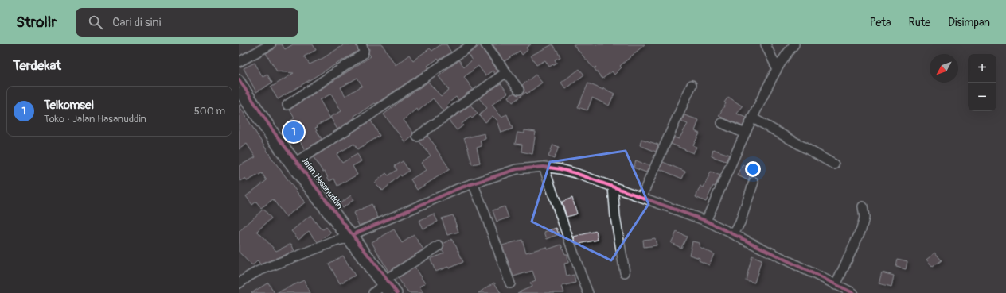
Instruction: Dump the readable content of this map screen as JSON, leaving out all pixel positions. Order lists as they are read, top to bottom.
{
  "streets": {
    "street": ["Jalan Hasanuddin"]
  },
  "north": "bottom left",
  "page": {
    "header": "Strollr",
    "search": "Cari di sini",
    "nav": ["Peta", "Rute", "Disimpan"],
    "heading": "Terdekat",
    "map_buttons": ["+", "−"],
    "list": [
      {
        "mark": "1",
        "name": "Telkomsel",
        "note": "Toko · Jalan Hasanuddin",
        "value": "500 m"
      }
    ],
    "pins": "1"
  }
}
